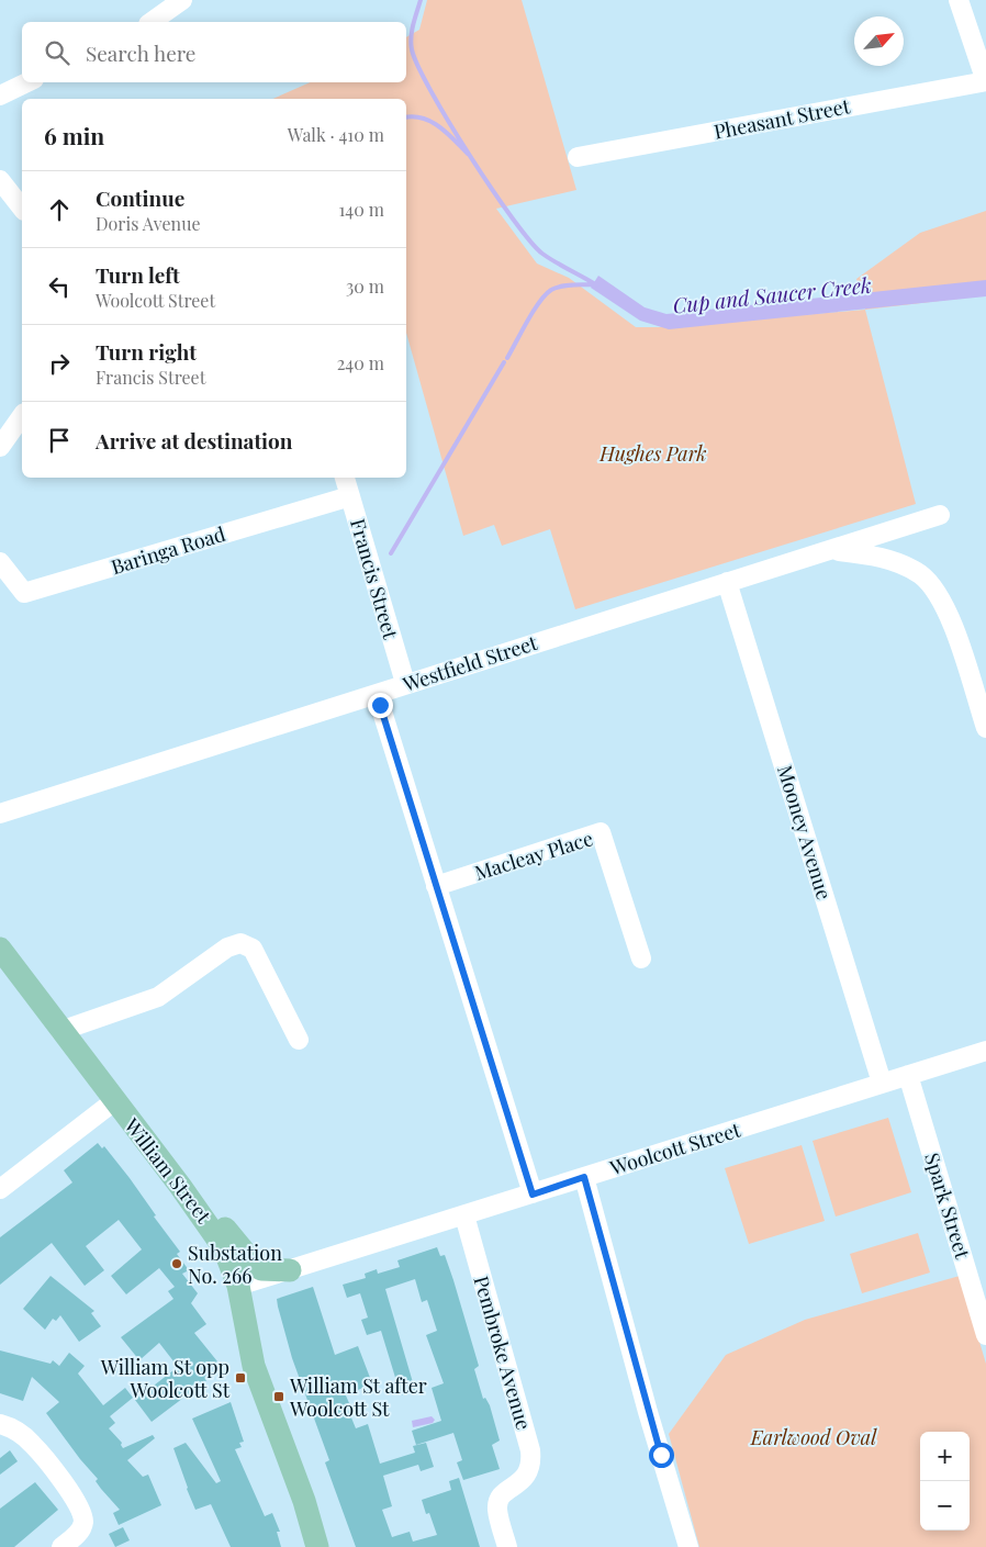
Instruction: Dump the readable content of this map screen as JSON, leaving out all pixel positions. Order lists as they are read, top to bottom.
{
  "streets": {
    "main road": ["William Street"],
    "street": [
      "Pheasant Street",
      "Baringa Road",
      "Francis Street",
      "Westfield Street",
      "Mooney Avenue",
      "Macleay Place",
      "Woolcott Street",
      "Spark Street",
      "Pembroke Avenue"
    ]
  },
  "crossings": [
    ["Baringa Road", "Francis Street"],
    ["Francis Street", "Westfield Street"],
    ["Westfield Street", "Mooney Avenue"],
    ["Mooney Avenue", "Woolcott Street"],
    ["Woolcott Street", "William Street"],
    ["Woolcott Street", "Spark Street"],
    ["Woolcott Street", "Pembroke Avenue"]
  ],
  "water": ["Cup and Saucer Creek"],
  "parks": ["Hughes Park", "Earlwood Oval"],
  "places": {
    "other": ["Substation No. 266"],
    "transit": ["William St opp Woolcott St", "William St after Woolcott St"]
  },
  "north": "top right",
  "page": {
    "search": "Search here",
    "heading": ["6 min", "Walk · 410 m"],
    "list": [
      ["Continue", "Doris Avenue", "140 m"],
      ["Turn left", "Woolcott Street", "30 m"],
      ["Turn right", "Francis Street", "240 m"],
      "Arrive at destination"
    ],
    "map_buttons": ["+", "−"]
  }
}
